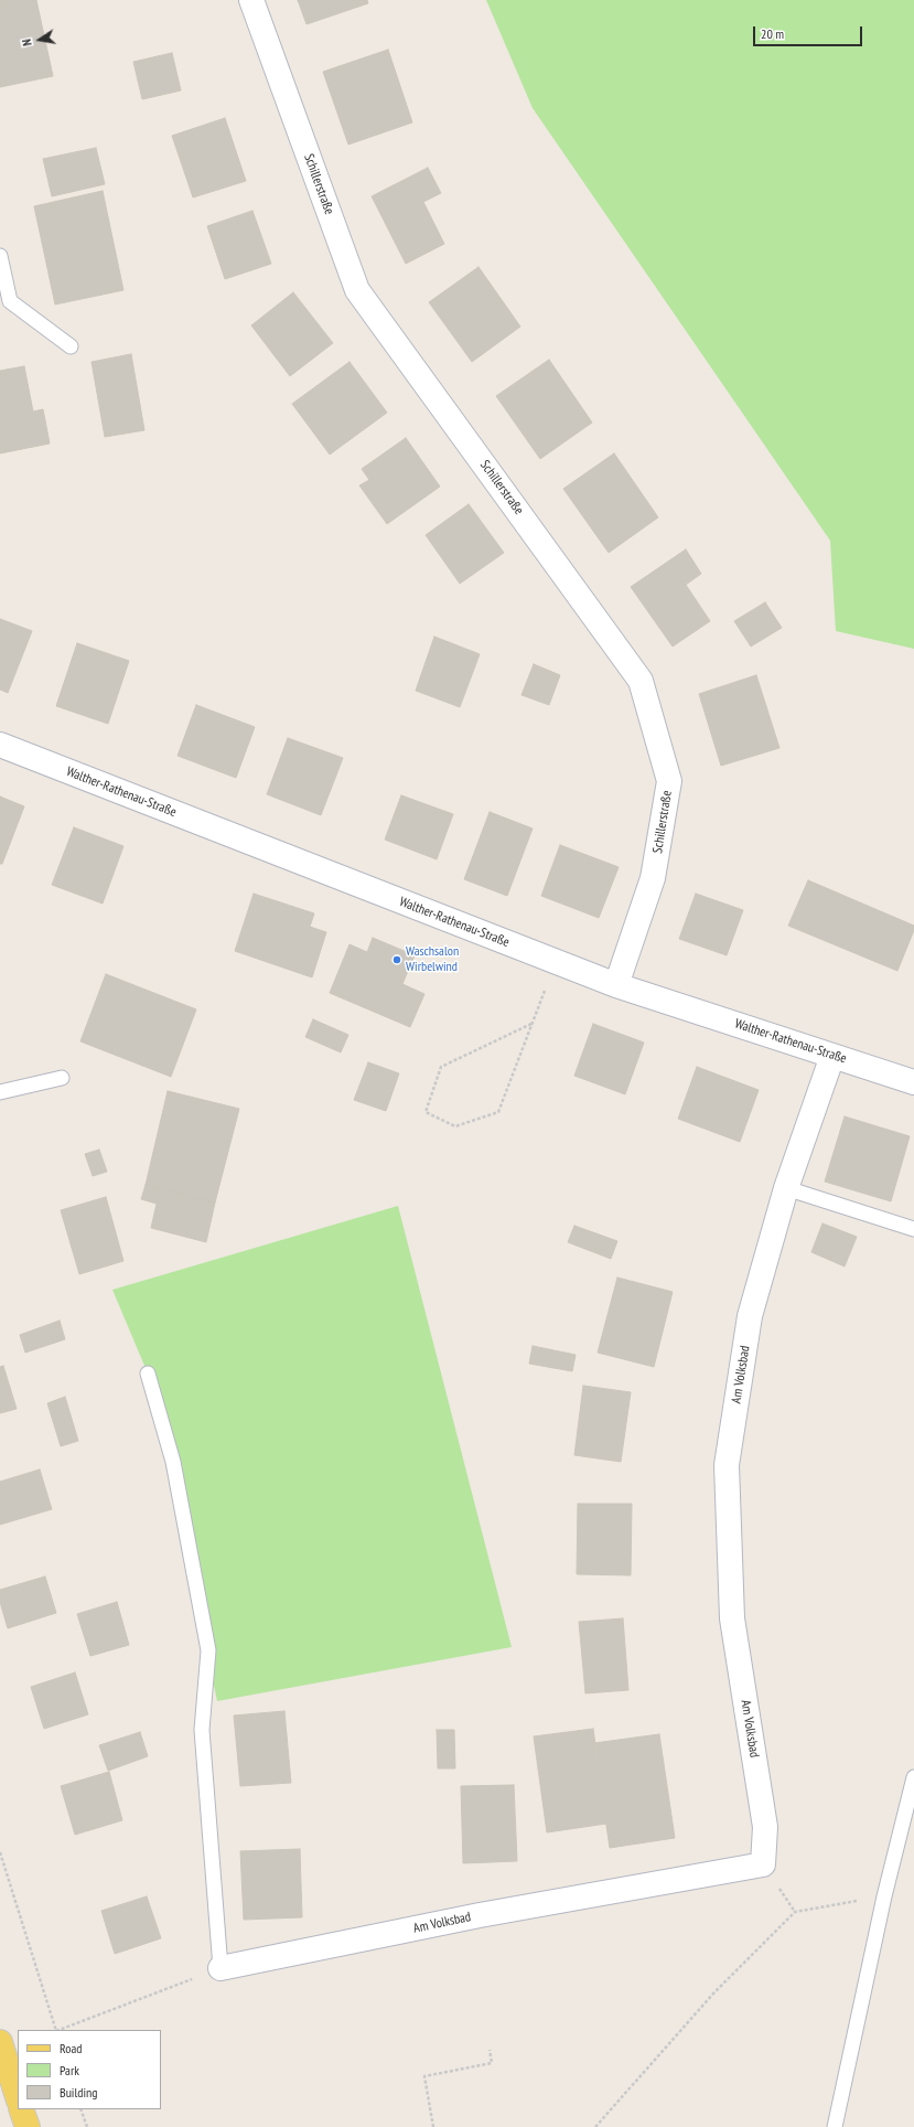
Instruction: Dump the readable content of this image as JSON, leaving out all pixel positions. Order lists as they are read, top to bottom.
{
  "streets": {
    "street": ["Schillerstraße", "Walther-Rathenau-Straße", "Am Volksbad"]
  },
  "crossings": [
    ["Schillerstraße", "Walther-Rathenau-Straße"],
    ["Walther-Rathenau-Straße", "Am Volksbad"]
  ],
  "places": ["Waschsalon Wirbelwind"],
  "legend": ["Road", "Park", "Building"],
  "scale_bar": "20 m",
  "north": "left"
}
